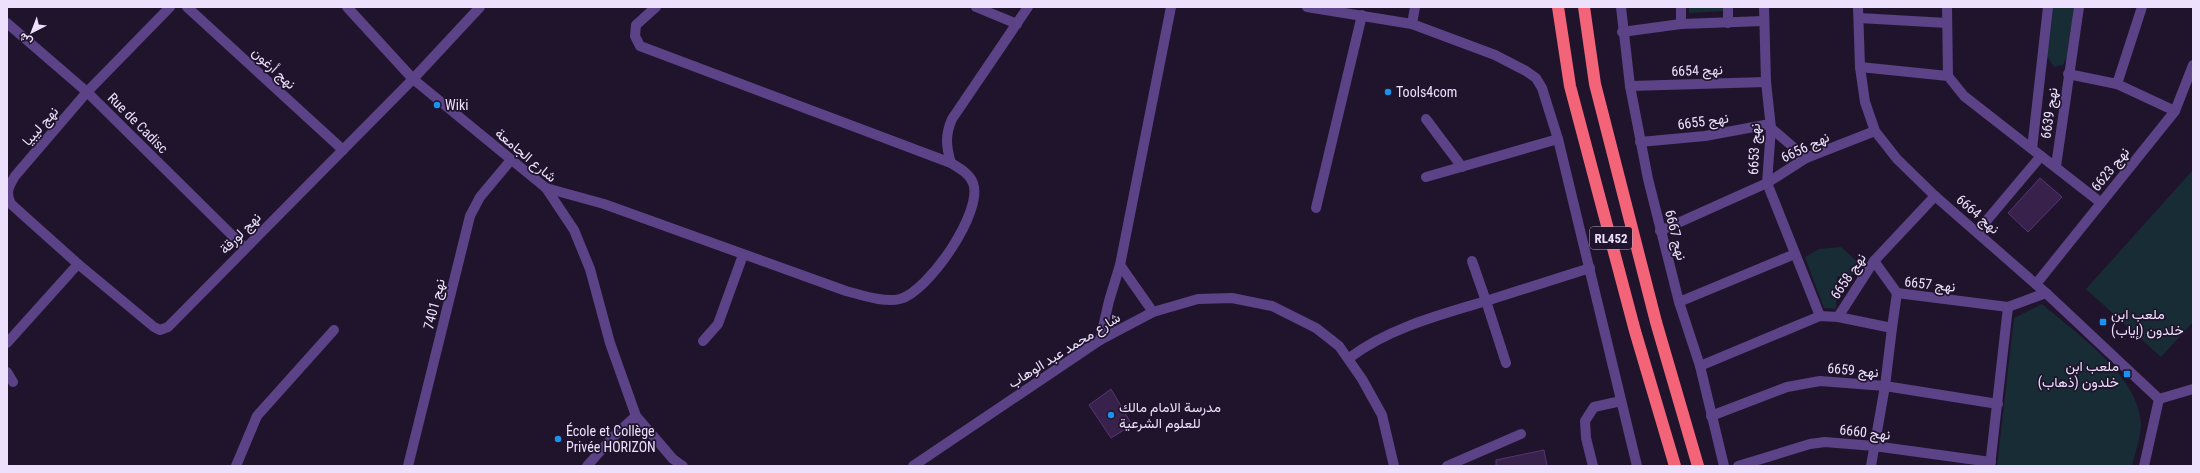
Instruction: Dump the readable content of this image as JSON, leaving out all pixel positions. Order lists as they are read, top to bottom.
{
  "streets": {
    "highway": ["RL452"],
    "street": [
      "نهج أرغون",
      "نهج 6654",
      "نهج 6639",
      "نهج 6655",
      "Rue de Cadisc",
      "نهج ليبيا",
      "نهج 6656",
      "نهج 6653",
      "شارع الجامعة",
      "نهج 6623",
      "نهج 6664",
      "نهج لورقة",
      "نهج 6667",
      "نهج 6658",
      "نهج 6657",
      "نهج 7401",
      "شارع محمد عبد الوهاب",
      "نهج 6659",
      "نهج 6660"
    ]
  },
  "crossings": [
    ["نهج أرغون", "نهج لورقة"],
    ["نهج 6654", "نهج 6653"],
    ["نهج 6654", "نهج 6667"],
    ["نهج 6655", "نهج 6653"],
    ["نهج 6655", "نهج 6667"],
    ["Rue de Cadisc", "نهج ليبيا"],
    ["Rue de Cadisc", "نهج لورقة"],
    ["نهج ليبيا", "نهج لورقة"],
    ["نهج 6656", "نهج 6653"],
    ["نهج 6656", "نهج 6664"],
    ["نهج 6656", "نهج 6667"],
    ["نهج 6653", "نهج 6658"],
    ["شارع الجامعة", "نهج لورقة"],
    ["شارع الجامعة", "نهج 7401"],
    ["نهج 6623", "نهج 6664"],
    ["نهج 6664", "نهج 6658"],
    ["نهج 6664", "نهج 6657"],
    ["نهج 6667", "نهج 6658"],
    ["نهج 6667", "نهج 6659"],
    ["نهج 6657", "نهج 6659"],
    ["نهج 6657", "نهج 6660"]
  ],
  "places": {
    "other": [
      "Tools4com",
      "Wiki",
      "مدرسة الامام مالك للعلوم الشرعية",
      "École et Collège Privée HORIZON"
    ],
    "transit": ["ملعب ابن خلدون (إياب)", "ملعب ابن خلدون (ذهاب)"]
  },
  "north": "bottom left"
}
